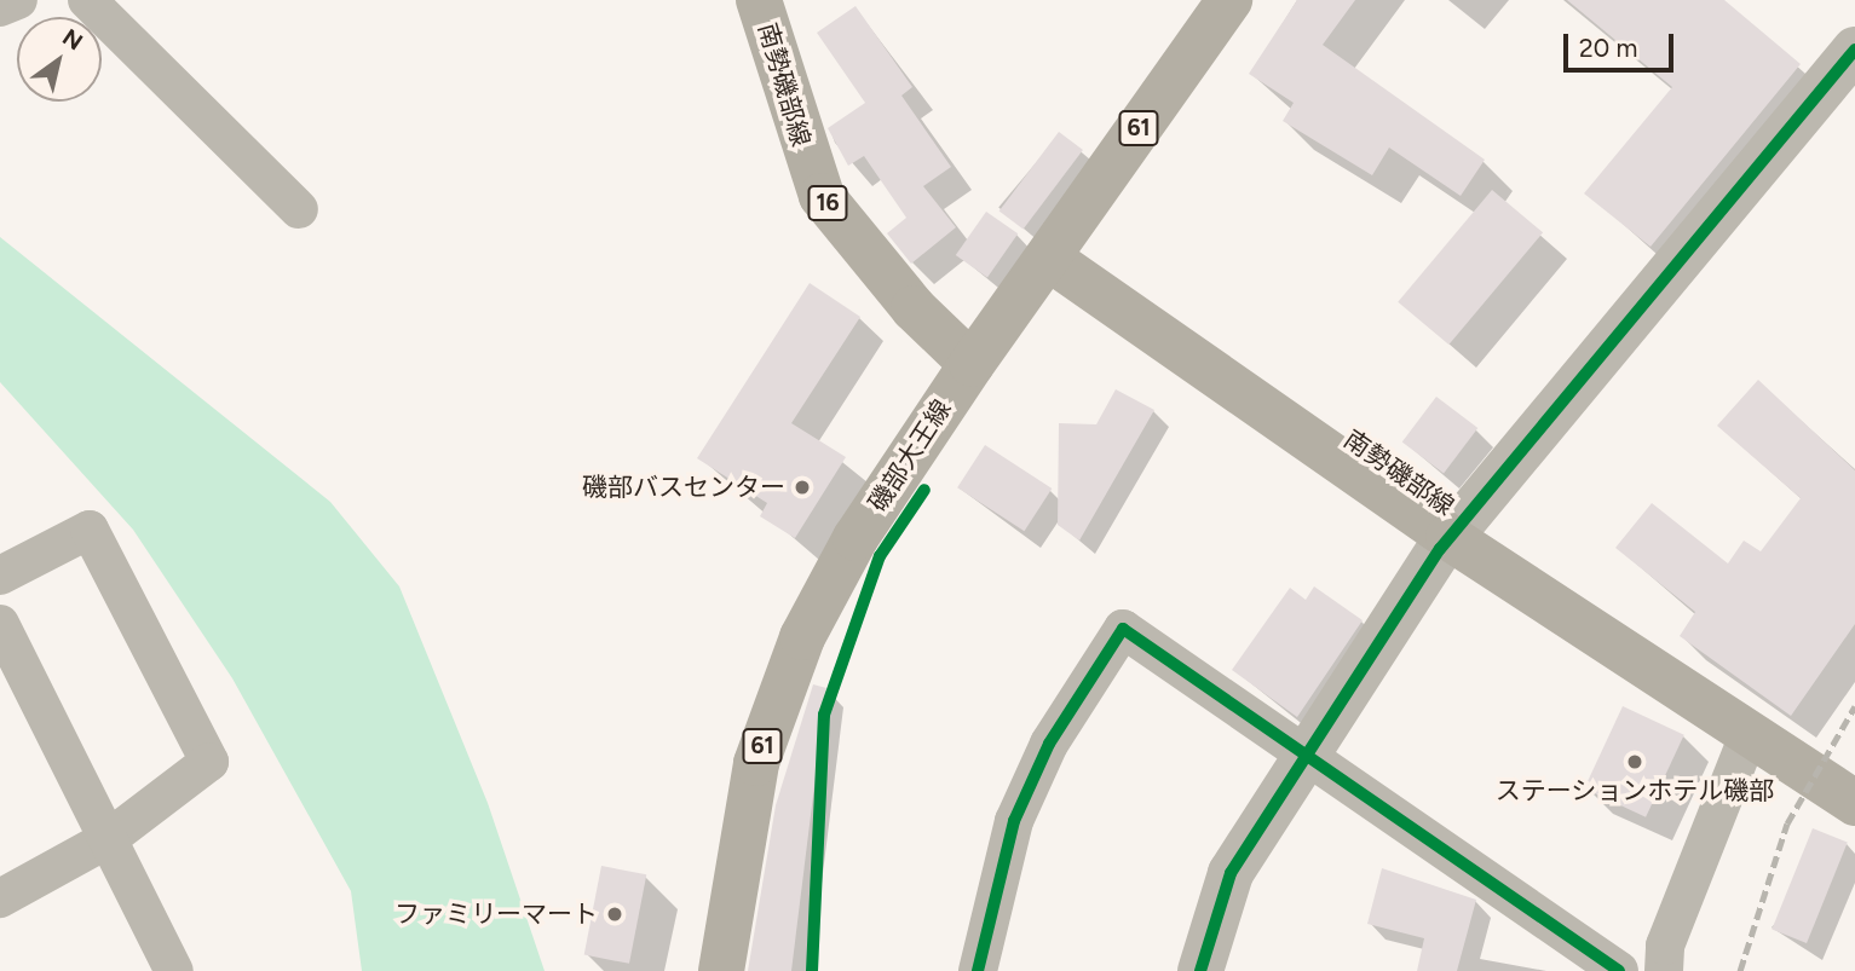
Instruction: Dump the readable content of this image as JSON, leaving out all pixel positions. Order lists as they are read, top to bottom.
{
  "streets": {
    "main road": [
      "南勢磯部線",
      "61",
      "16",
      "磯部大王線"
    ]
  },
  "crossings": [
    ["南勢磯部線", "磯部大王線"]
  ],
  "places": ["磯部バスセンター", "ステーションホテル磯部", "ファミリーマート"],
  "scale_bar": "20 m",
  "north": "top right"
}
